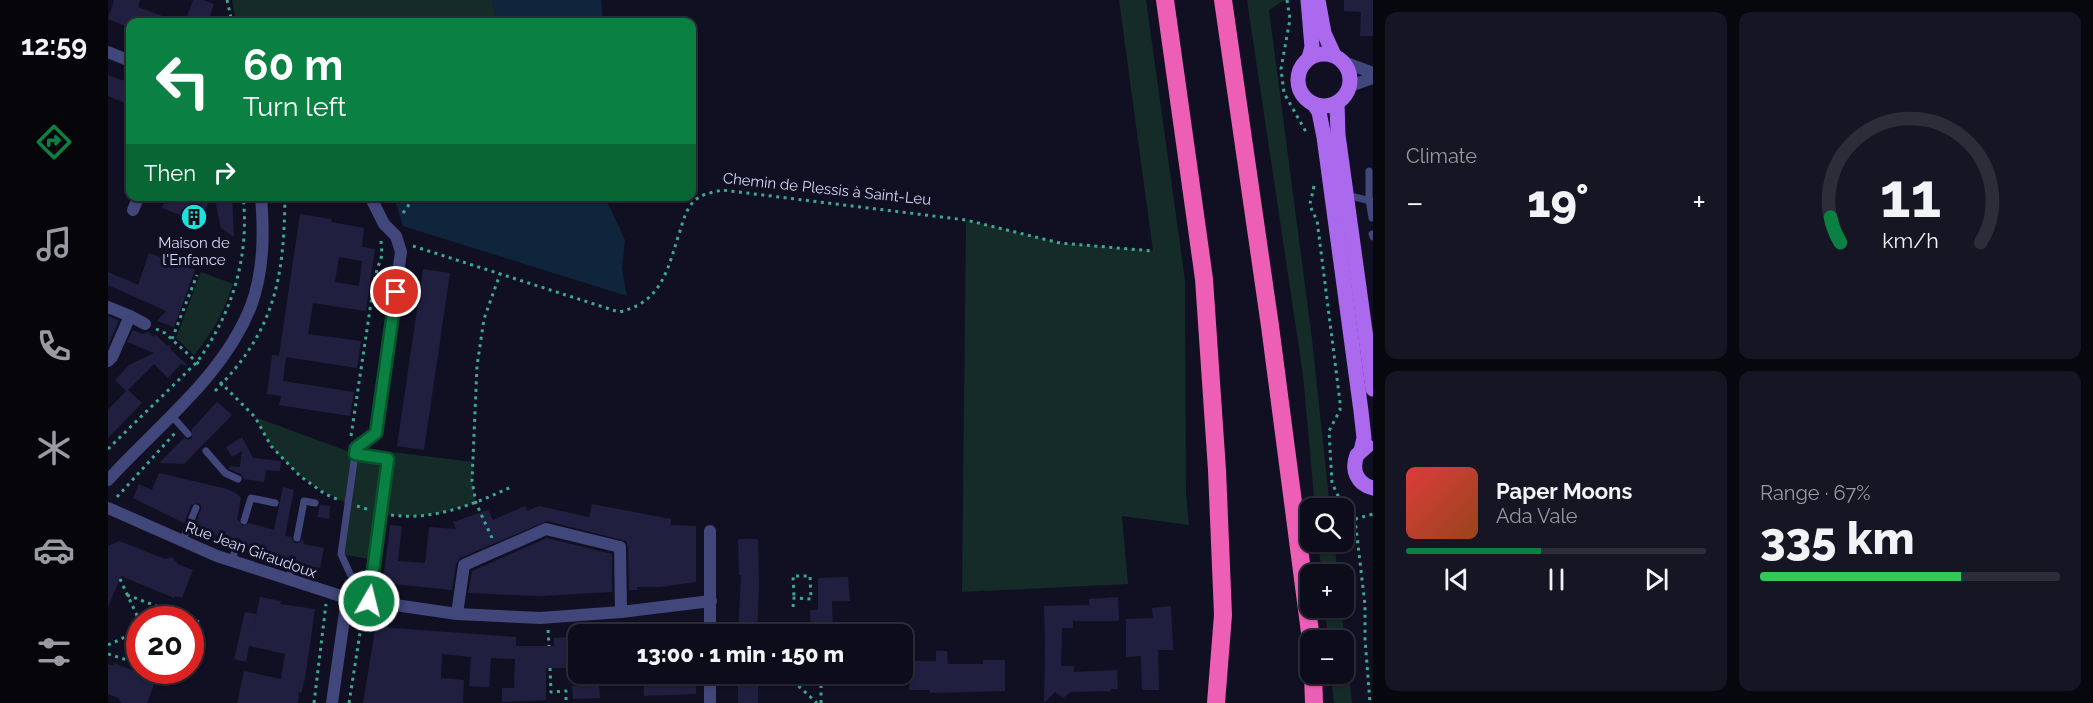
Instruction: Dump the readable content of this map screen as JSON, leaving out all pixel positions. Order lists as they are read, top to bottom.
{
  "streets": {
    "street": ["Rue Jean Giraudoux"],
    "path": ["Chemin de Plessis à Saint-Leu"]
  },
  "places": {
    "building": ["Maison de l'Enfance"]
  },
  "page": {
    "tabs": "12:59",
    "tile": [
      "Climate",
      ["Range · 67%", "335 km"]
    ],
    "turn": ["60 m", "Turn left"],
    "then": "Then",
    "heat": ["−", "19°", "+"],
    "song": ["Paper Moons", "Ada Vale"],
    "map_buttons": ["+", "−"],
    "limit": "20",
    "trip": "13:00 · 1 min · 150 m",
    "gauge": ["11", "km/h"]
  }
}
